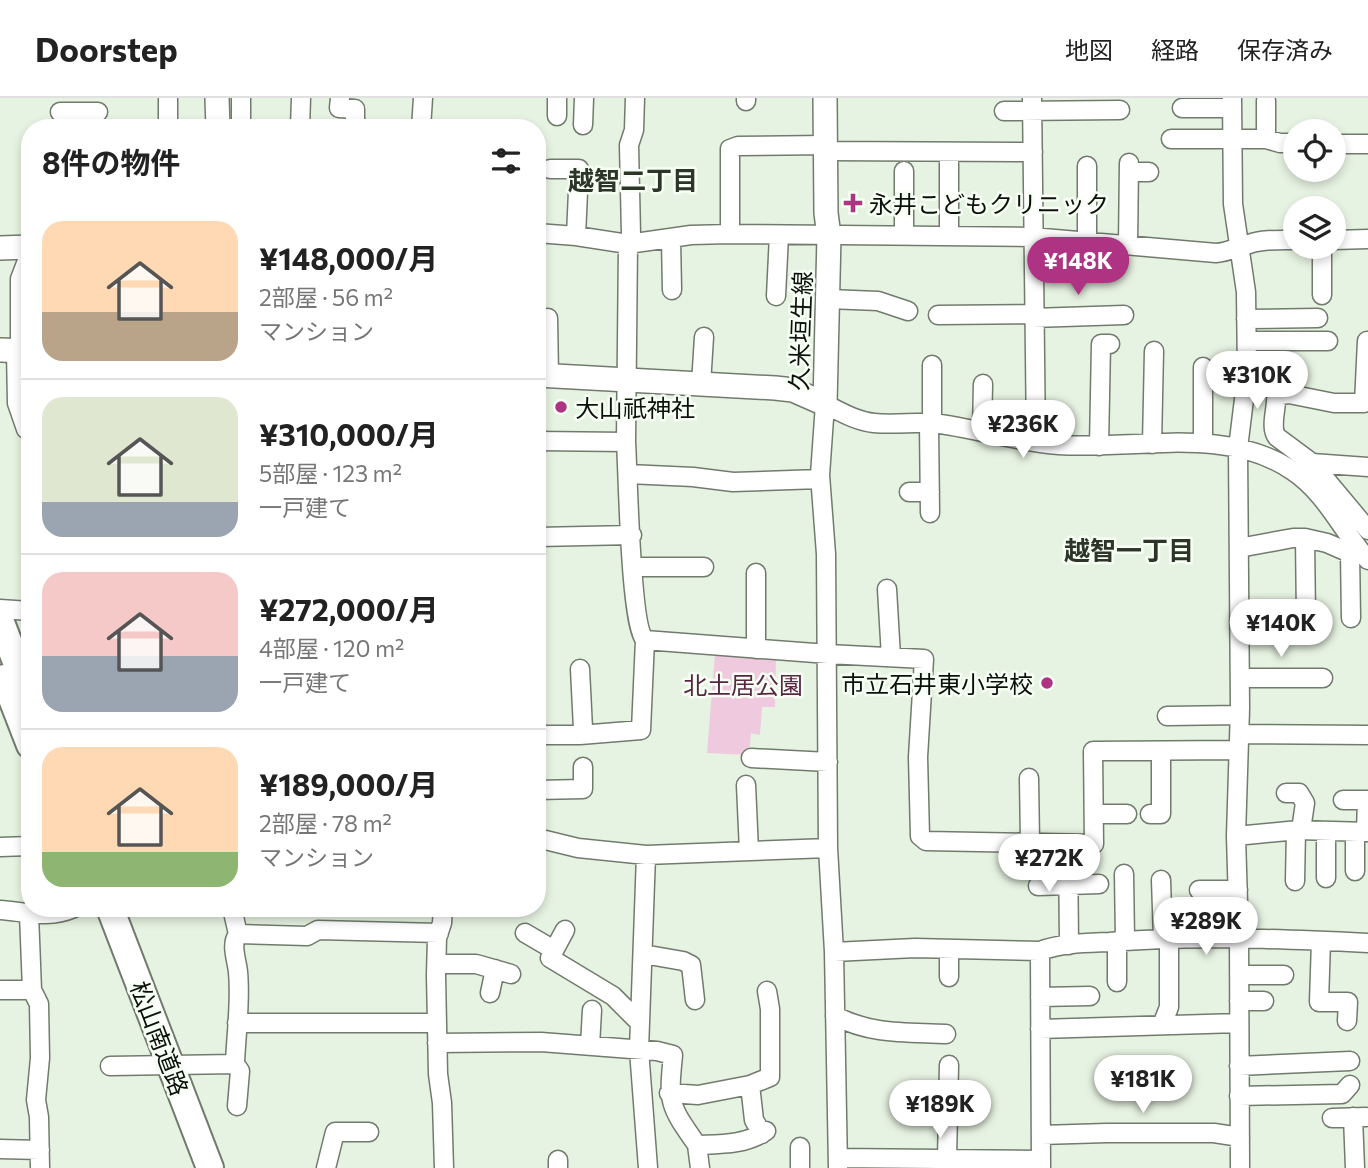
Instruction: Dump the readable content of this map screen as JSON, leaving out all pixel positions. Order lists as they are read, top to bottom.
{
  "streets": {
    "highway": ["松山南道路"],
    "main road": ["久米垣生線"]
  },
  "districts": ["越智二丁目", "越智一丁目"],
  "parks": ["北土居公園"],
  "places": {
    "health": ["永井こどもクリニック"],
    "other": ["大山祇神社", "市立石井東小学校"]
  },
  "page": {
    "header": "Doorstep",
    "nav": ["地図", "経路", "保存済み"],
    "heading": "8件の物件",
    "list": [
      {
        "name": "¥148,000/月",
        "note": "2部屋 · 56 m² · マンション"
      },
      {
        "name": "¥310,000/月",
        "note": "5部屋 · 123 m² · 一戸建て"
      },
      {
        "name": "¥272,000/月",
        "note": "4部屋 · 120 m² · 一戸建て"
      },
      {
        "name": "¥189,000/月",
        "note": "2部屋 · 78 m² · マンション"
      }
    ],
    "price": [
      "¥148K",
      "¥310K",
      "¥236K",
      "¥140K",
      "¥272K",
      "¥289K",
      "¥181K",
      "¥189K"
    ]
  }
}
